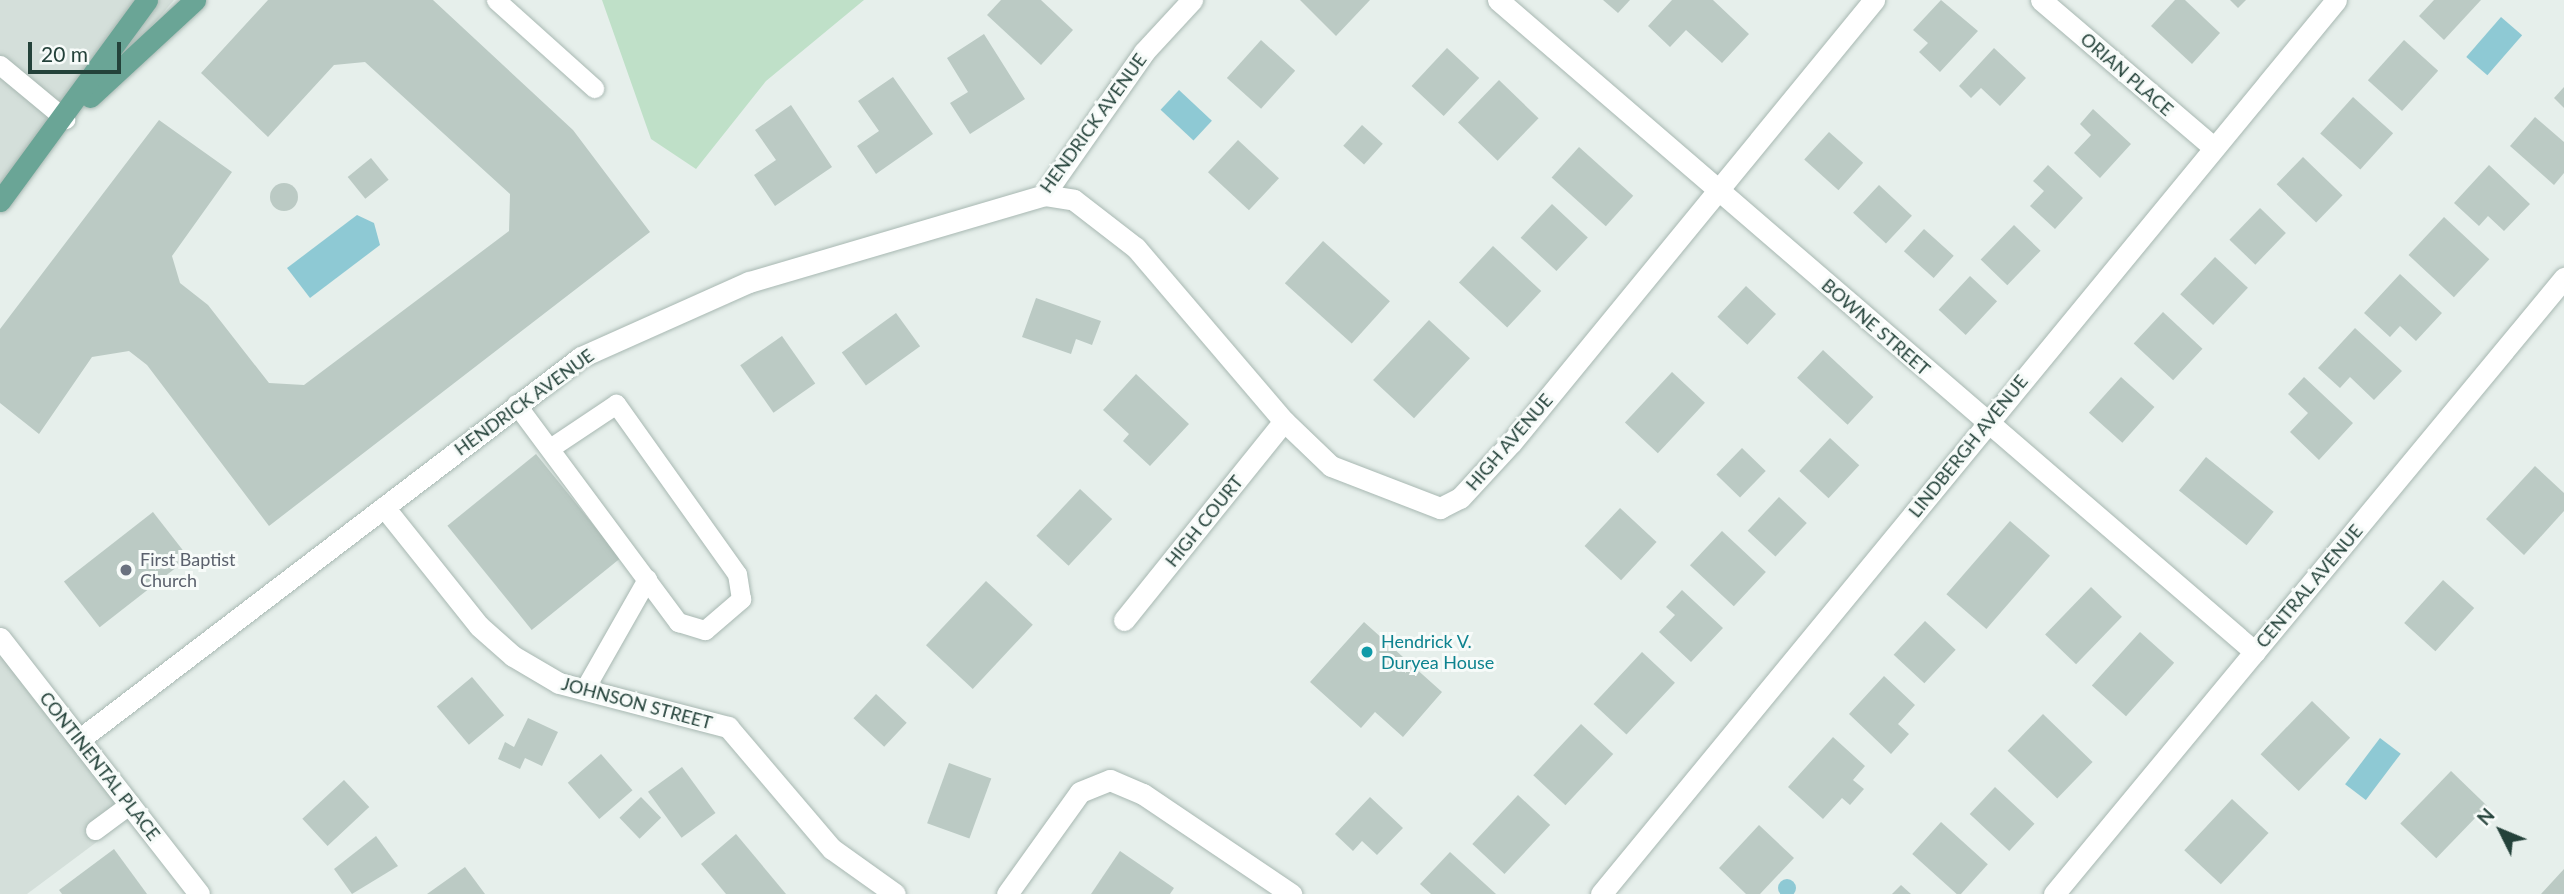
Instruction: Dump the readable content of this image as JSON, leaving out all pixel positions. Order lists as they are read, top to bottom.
{
  "streets": {
    "street": [
      "ORIAN PLACE",
      "HENDRICK AVENUE",
      "BOWNE STREET",
      "HIGH AVENUE",
      "LINDBERGH AVENUE",
      "HIGH COURT",
      "CENTRAL AVENUE",
      "JOHNSON STREET",
      "CONTINENTAL PLACE"
    ]
  },
  "crossings": [
    ["ORIAN PLACE", "LINDBERGH AVENUE"],
    ["HENDRICK AVENUE", "HIGH AVENUE"],
    ["HENDRICK AVENUE", "JOHNSON STREET"],
    ["HENDRICK AVENUE", "CONTINENTAL PLACE"],
    ["BOWNE STREET", "HIGH AVENUE"],
    ["BOWNE STREET", "LINDBERGH AVENUE"],
    ["BOWNE STREET", "CENTRAL AVENUE"],
    ["HIGH AVENUE", "HIGH COURT"]
  ],
  "places": ["First Baptist Church", "Hendrick V. Duryea House"],
  "scale_bar": "20 m",
  "north": "top left"
}
